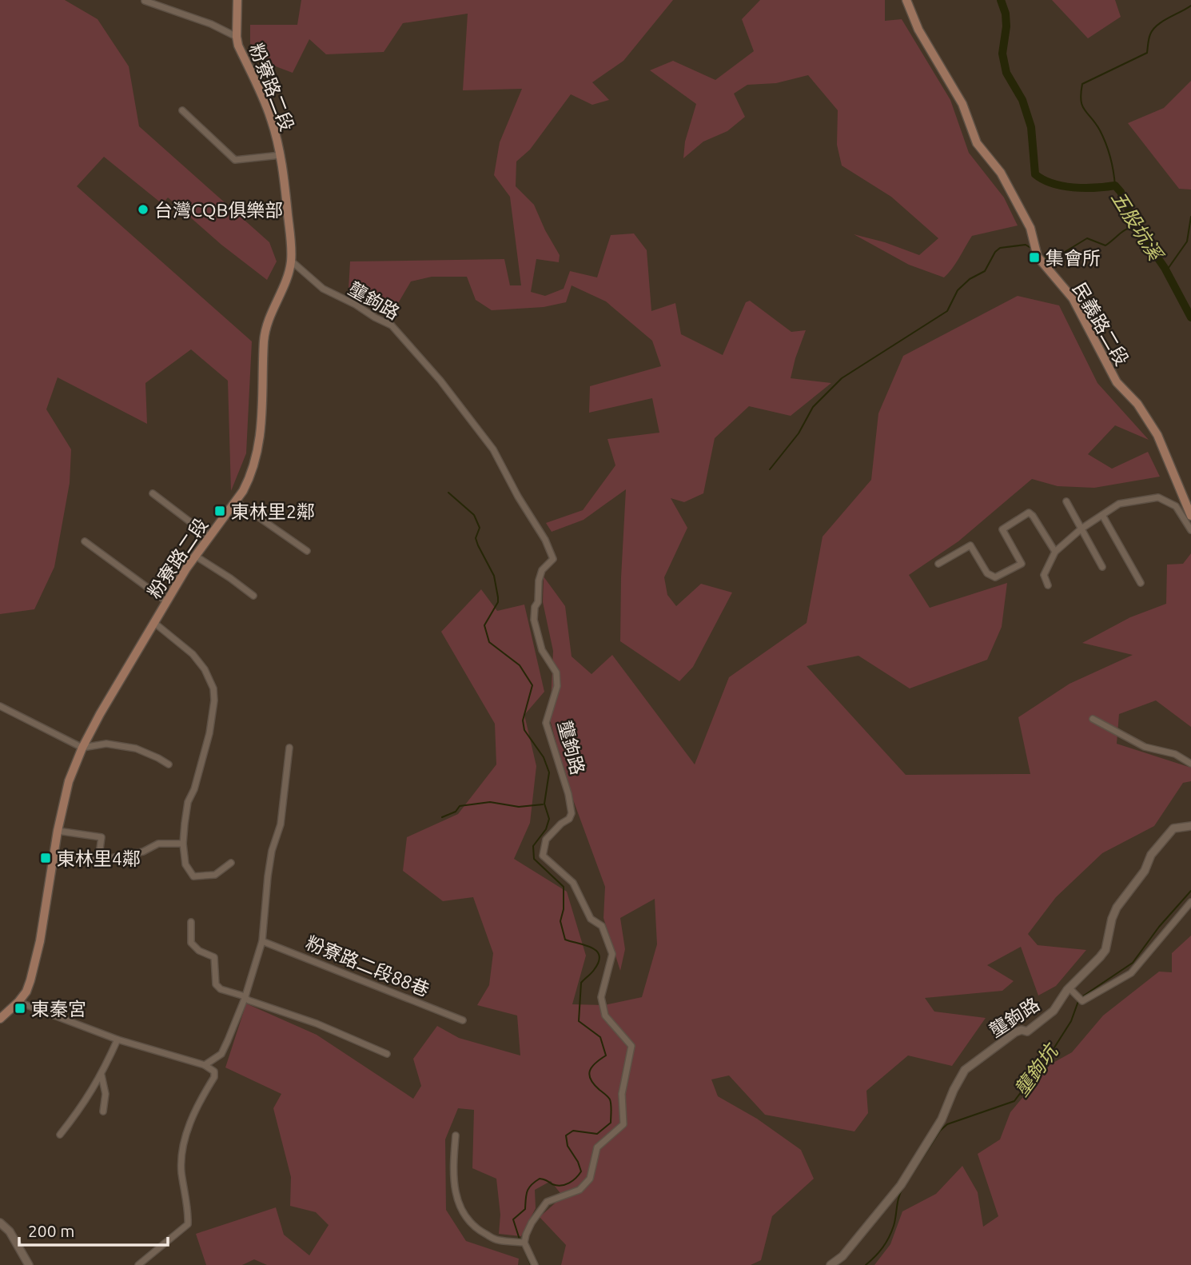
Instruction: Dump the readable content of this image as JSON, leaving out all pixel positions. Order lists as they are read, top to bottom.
{
  "streets": {
    "main road": ["粉寮路二段", "民義路二段"],
    "street": ["壟鉤路", "粉寮路二段88巷"]
  },
  "crossings": [
    ["粉寮路二段", "壟鉤路"]
  ],
  "water": ["五股坑溪", "壟鉤坑"],
  "places": {
    "other": ["台灣CQB俱樂部"],
    "transit": [
      "集會所",
      "東林里2鄰",
      "東林里4鄰",
      "東秦宮"
    ]
  },
  "scale_bar": "200 m"
}
